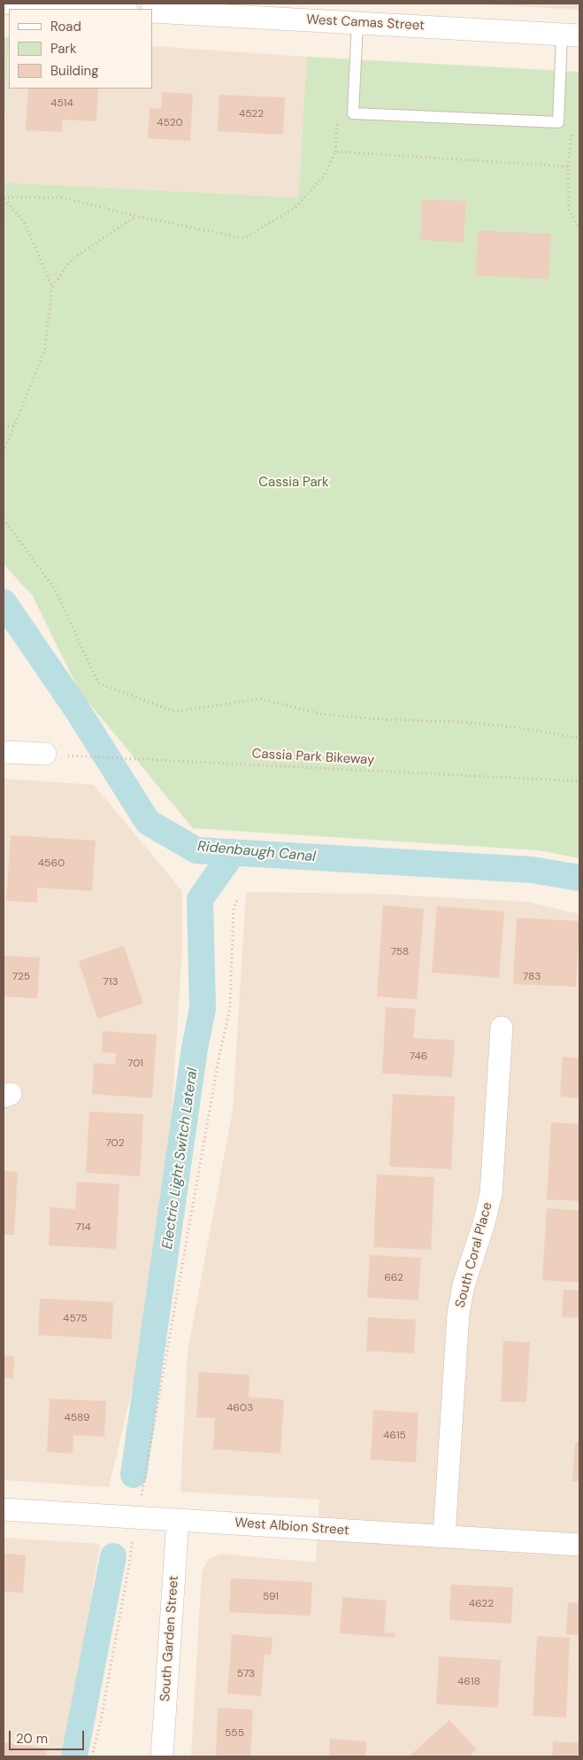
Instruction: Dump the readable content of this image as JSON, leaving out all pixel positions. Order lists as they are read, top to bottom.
{
  "streets": {
    "street": [
      "West Camas Street",
      "South Coral Place",
      "West Albion Street",
      "South Garden Street"
    ],
    "path": ["Cassia Park Bikeway"]
  },
  "crossings": [
    ["South Coral Place", "West Albion Street"],
    ["West Albion Street", "South Garden Street"]
  ],
  "water": ["Ridenbaugh Canal", "Electric Light Switch Lateral"],
  "parks": ["Cassia Park"],
  "house_numbers": [
    "4514",
    "4522",
    "4520",
    "4560",
    "758",
    "725",
    "783",
    "713",
    "746",
    "701",
    "702",
    "714",
    "662",
    "4575",
    "4603",
    "4589",
    "4615",
    "591",
    "4622",
    "573",
    "4618",
    "555"
  ],
  "legend": ["Road", "Park", "Building"],
  "scale_bar": "20 m"
}
